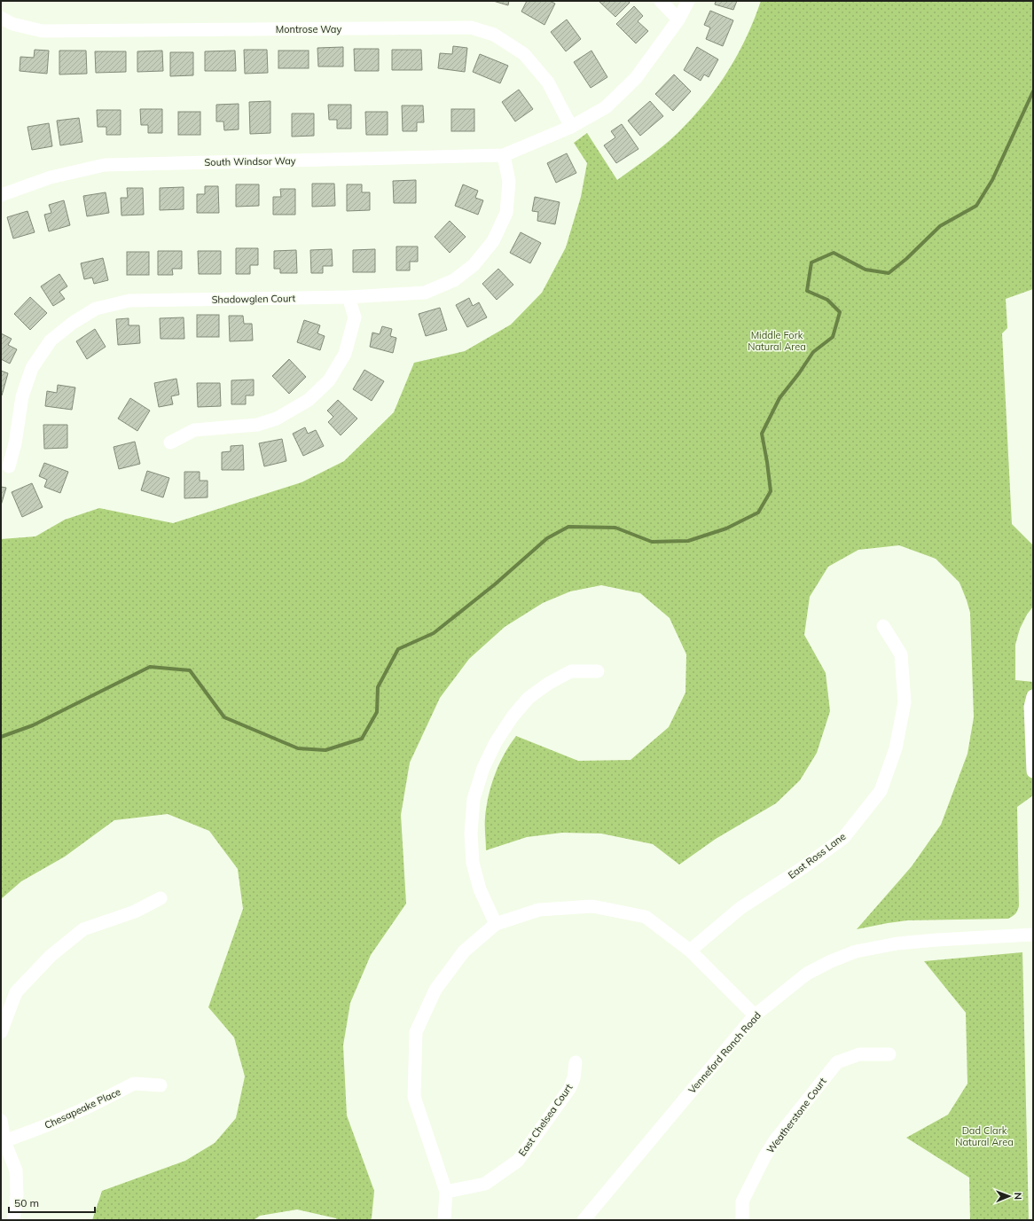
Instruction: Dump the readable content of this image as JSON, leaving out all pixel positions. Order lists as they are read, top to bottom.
{
  "streets": {
    "street": [
      "Montrose Way",
      "South Windsor Way",
      "Shadowglen Court",
      "East Ross Lane",
      "Venneford Ranch Road",
      "Chesapeake Place",
      "Weatherstone Court",
      "East Chelsea Court"
    ]
  },
  "crossings": [
    ["South Windsor Way", "Shadowglen Court"]
  ],
  "parks": ["Middle Fork Natural Area", "Dad Clark Natural Area"],
  "scale_bar": "50 m",
  "north": "right"
}
